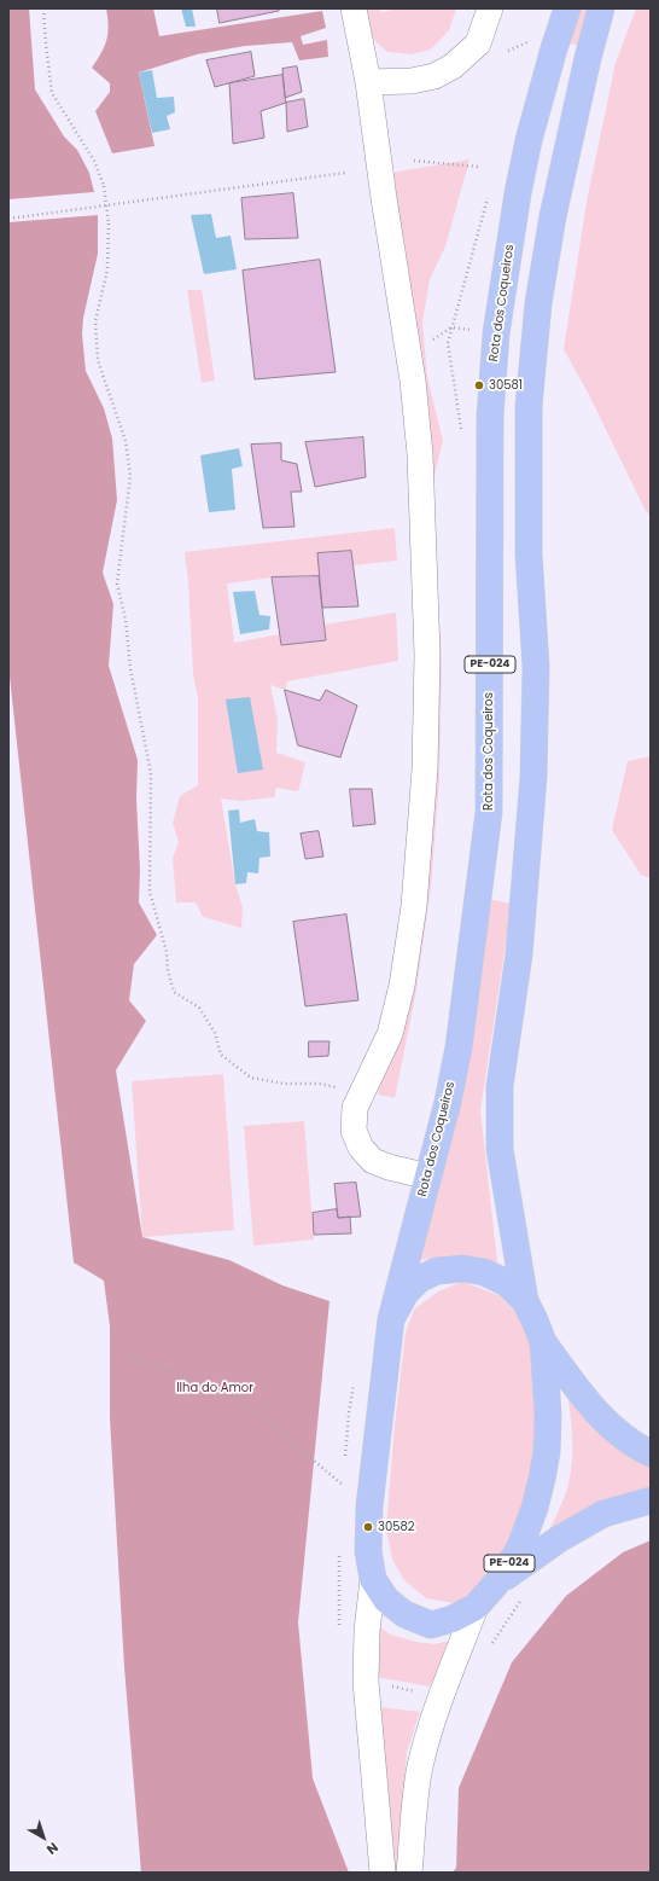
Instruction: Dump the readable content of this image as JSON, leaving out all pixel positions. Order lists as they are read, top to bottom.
{
  "streets": {
    "main road": ["Rota dos Coqueiros", "PE-024"]
  },
  "parks": ["Ilha do Amor"],
  "places": ["30581", "30582"],
  "north": "bottom right"
}
